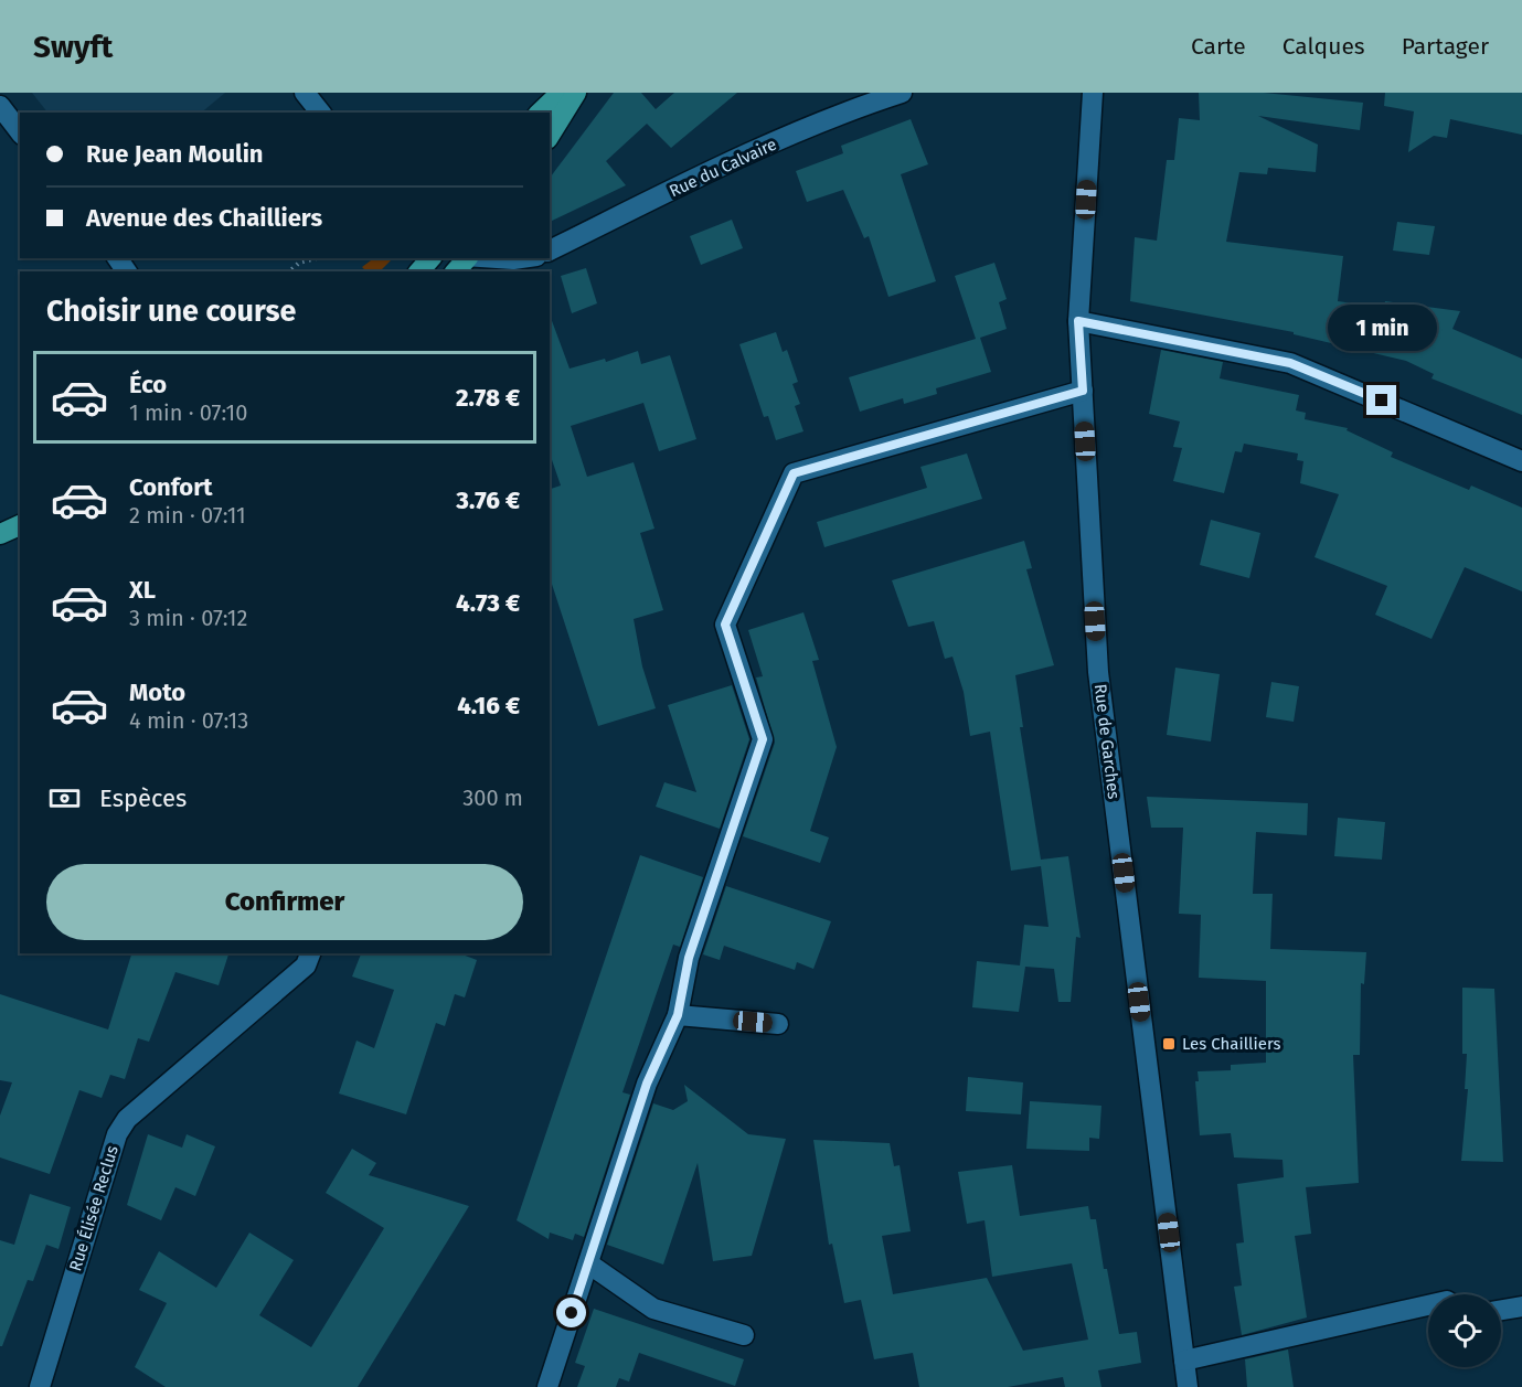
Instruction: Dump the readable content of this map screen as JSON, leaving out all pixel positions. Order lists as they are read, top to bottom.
{
  "streets": {
    "street": ["Rue du Calvaire", "Rue de Garches", "Rue Élisée Reclus"]
  },
  "places": {
    "transit": ["Les Chailliers"]
  },
  "page": {
    "header": "Swyft",
    "nav": ["Carte", "Calques", "Partager"],
    "banner": ["Rue Jean Moulin", "Avenue des Chailliers"],
    "heading": "Choisir une course",
    "bubble": "1 min",
    "list": [
      {
        "name": "Éco",
        "note": "1 min · 07:10",
        "value": "2.78 €"
      },
      {
        "name": "Confort",
        "note": "2 min · 07:11",
        "value": "3.76 €"
      },
      {
        "name": "XL",
        "note": "3 min · 07:12",
        "value": "4.73 €"
      },
      {
        "name": "Moto",
        "note": "4 min · 07:13",
        "value": "4.16 €"
      }
    ],
    "pay": ["Espèces", "300 m"],
    "buttons": "Confirmer"
  }
}
